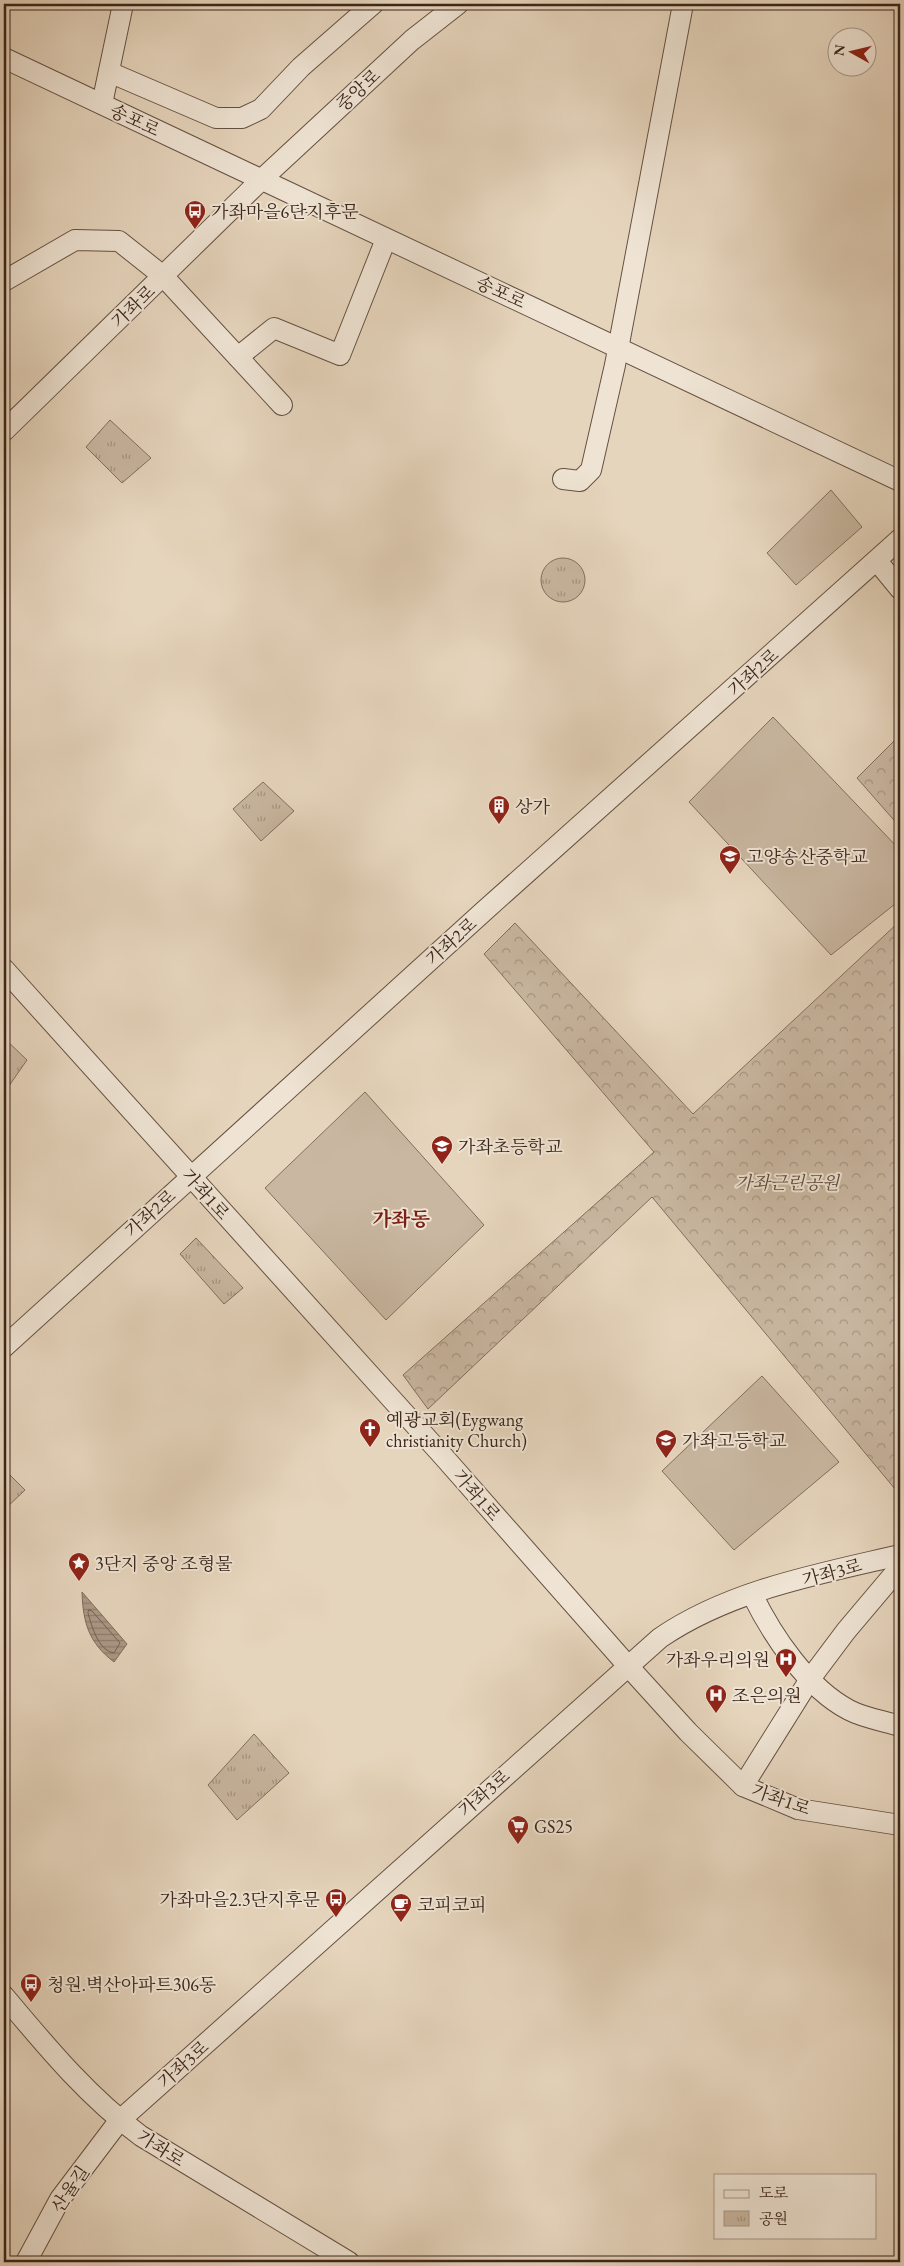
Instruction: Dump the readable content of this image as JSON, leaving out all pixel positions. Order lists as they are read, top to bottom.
{
  "streets": {
    "street": [
      "중앙로",
      "송포로",
      "가좌로",
      "가좌2로",
      "가좌1로",
      "가좌3로",
      "산율길"
    ]
  },
  "crossings": [
    ["중앙로", "송포로"],
    ["중앙로", "가좌로"],
    ["송포로", "가좌로"],
    ["가좌로", "가좌3로"],
    ["가좌로", "산율길"],
    ["가좌2로", "가좌1로"],
    ["가좌1로", "가좌3로"],
    ["가좌3로", "산율길"]
  ],
  "districts": ["가좌동"],
  "parks": ["가좌근린공원"],
  "places": {
    "bus stop": ["가좌마을6단지후문", "가좌마을2.3단지후문", "청원.벽산아파트306동"],
    "building": ["상가"],
    "school or university": ["고양송산중학교", "가좌초등학교", "가좌고등학교"],
    "church": ["예광교회(Eygwang christianity Church)"],
    "place": ["3단지 중앙 조형물"],
    "hospital": ["가좌우리의원", "조은의원"],
    "supermarket": ["GS25"],
    "cafe": ["코피코피"]
  },
  "legend": ["도로", "공원"],
  "north": "left"
}
